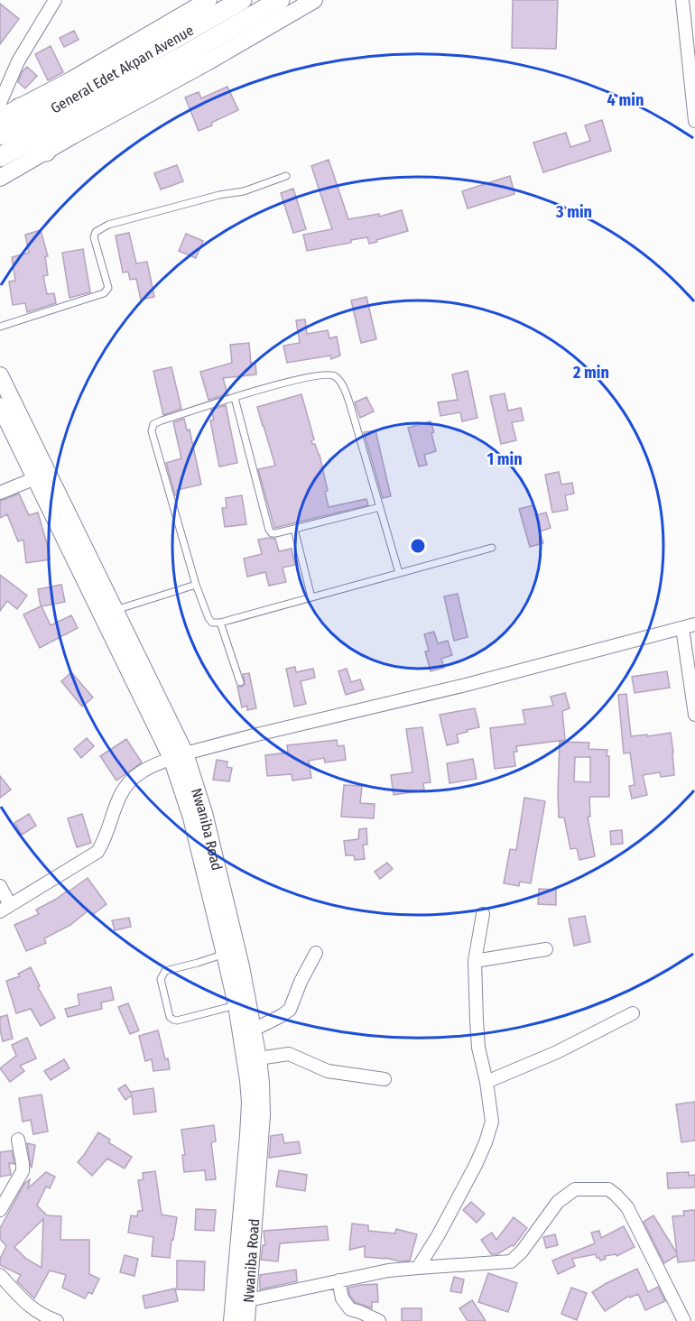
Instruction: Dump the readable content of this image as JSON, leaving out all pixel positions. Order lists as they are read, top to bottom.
{
  "streets": {
    "main road": ["General Edet Akpan Avenue", "Nwaniba Road"]
  },
  "rings": [
    "4 min",
    "3 min",
    "2 min",
    "1 min"
  ]
}
